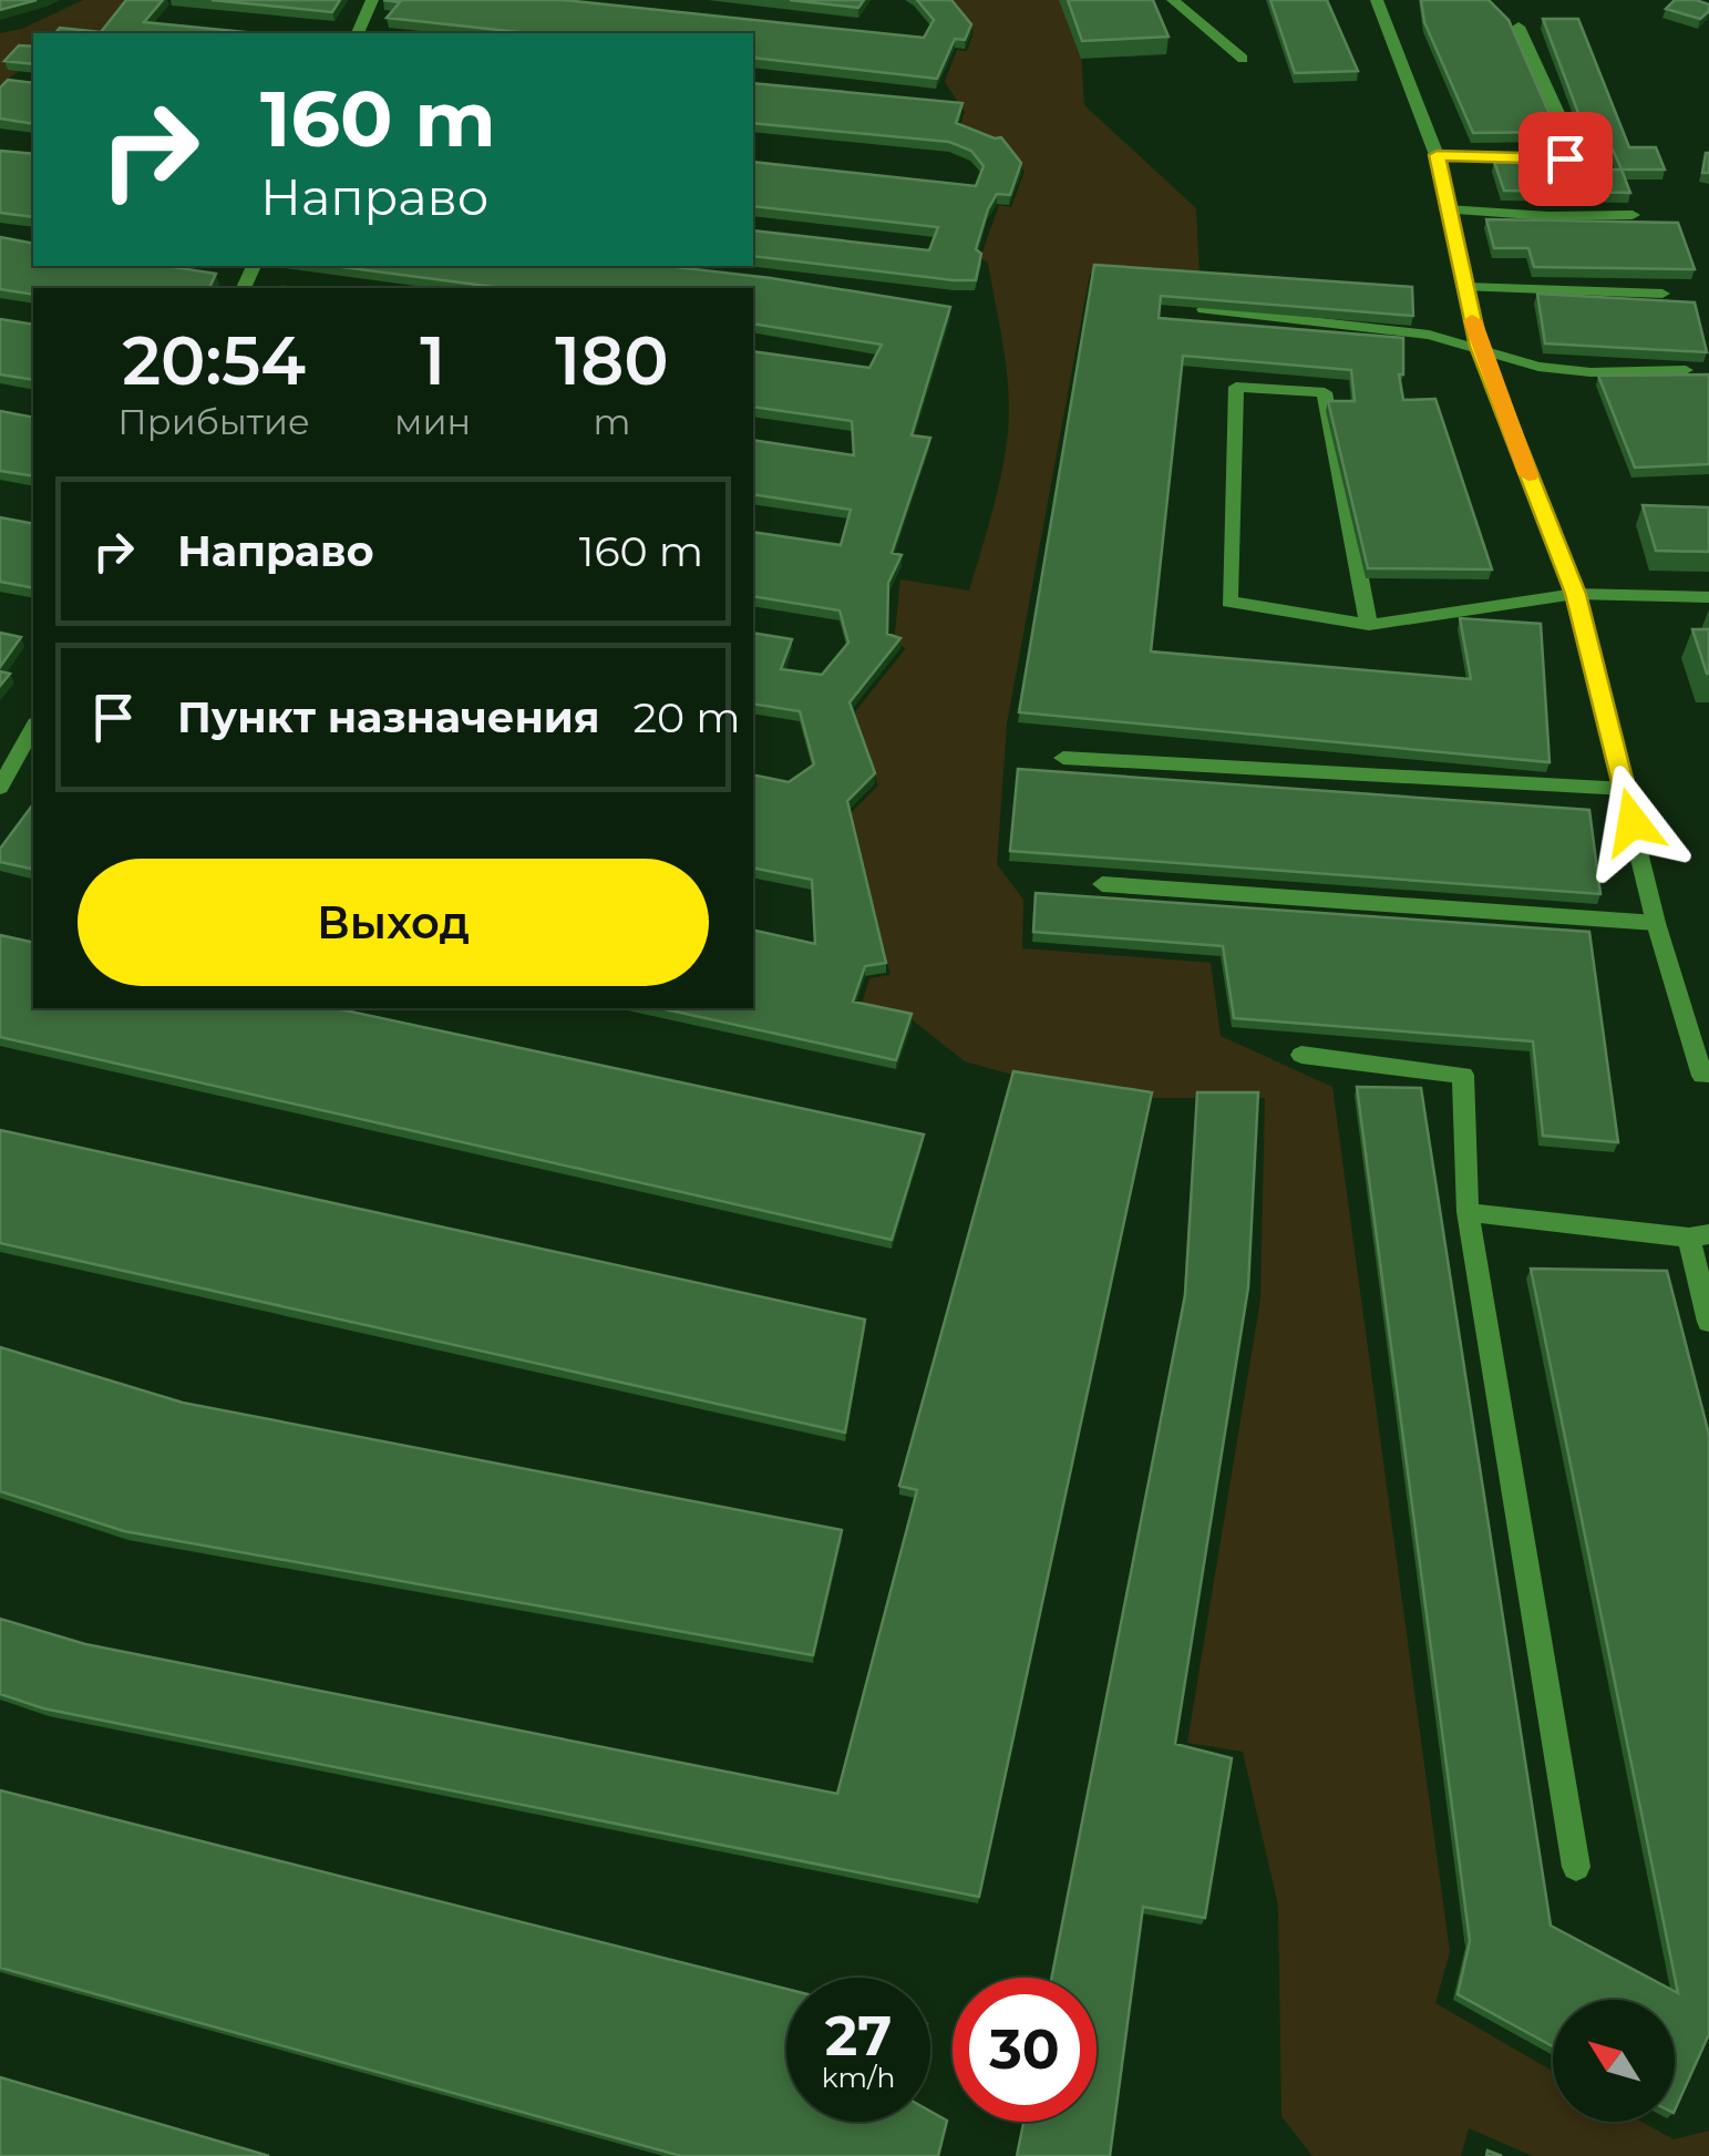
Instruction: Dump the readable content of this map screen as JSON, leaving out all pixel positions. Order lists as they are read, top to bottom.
{
  "north": "top left",
  "page": {
    "turn": ["160 m", "Направо"],
    "eta": [
      "20:54",
      "Прибытие",
      "1",
      "мин",
      "180",
      "m"
    ],
    "list": [
      {
        "name": "Направо",
        "value": "160 m"
      },
      {
        "name": "Пункт назначения",
        "value": "20 m"
      }
    ],
    "buttons": "Выход",
    "speed": "27 km/h",
    "limit": "30"
  }
}
